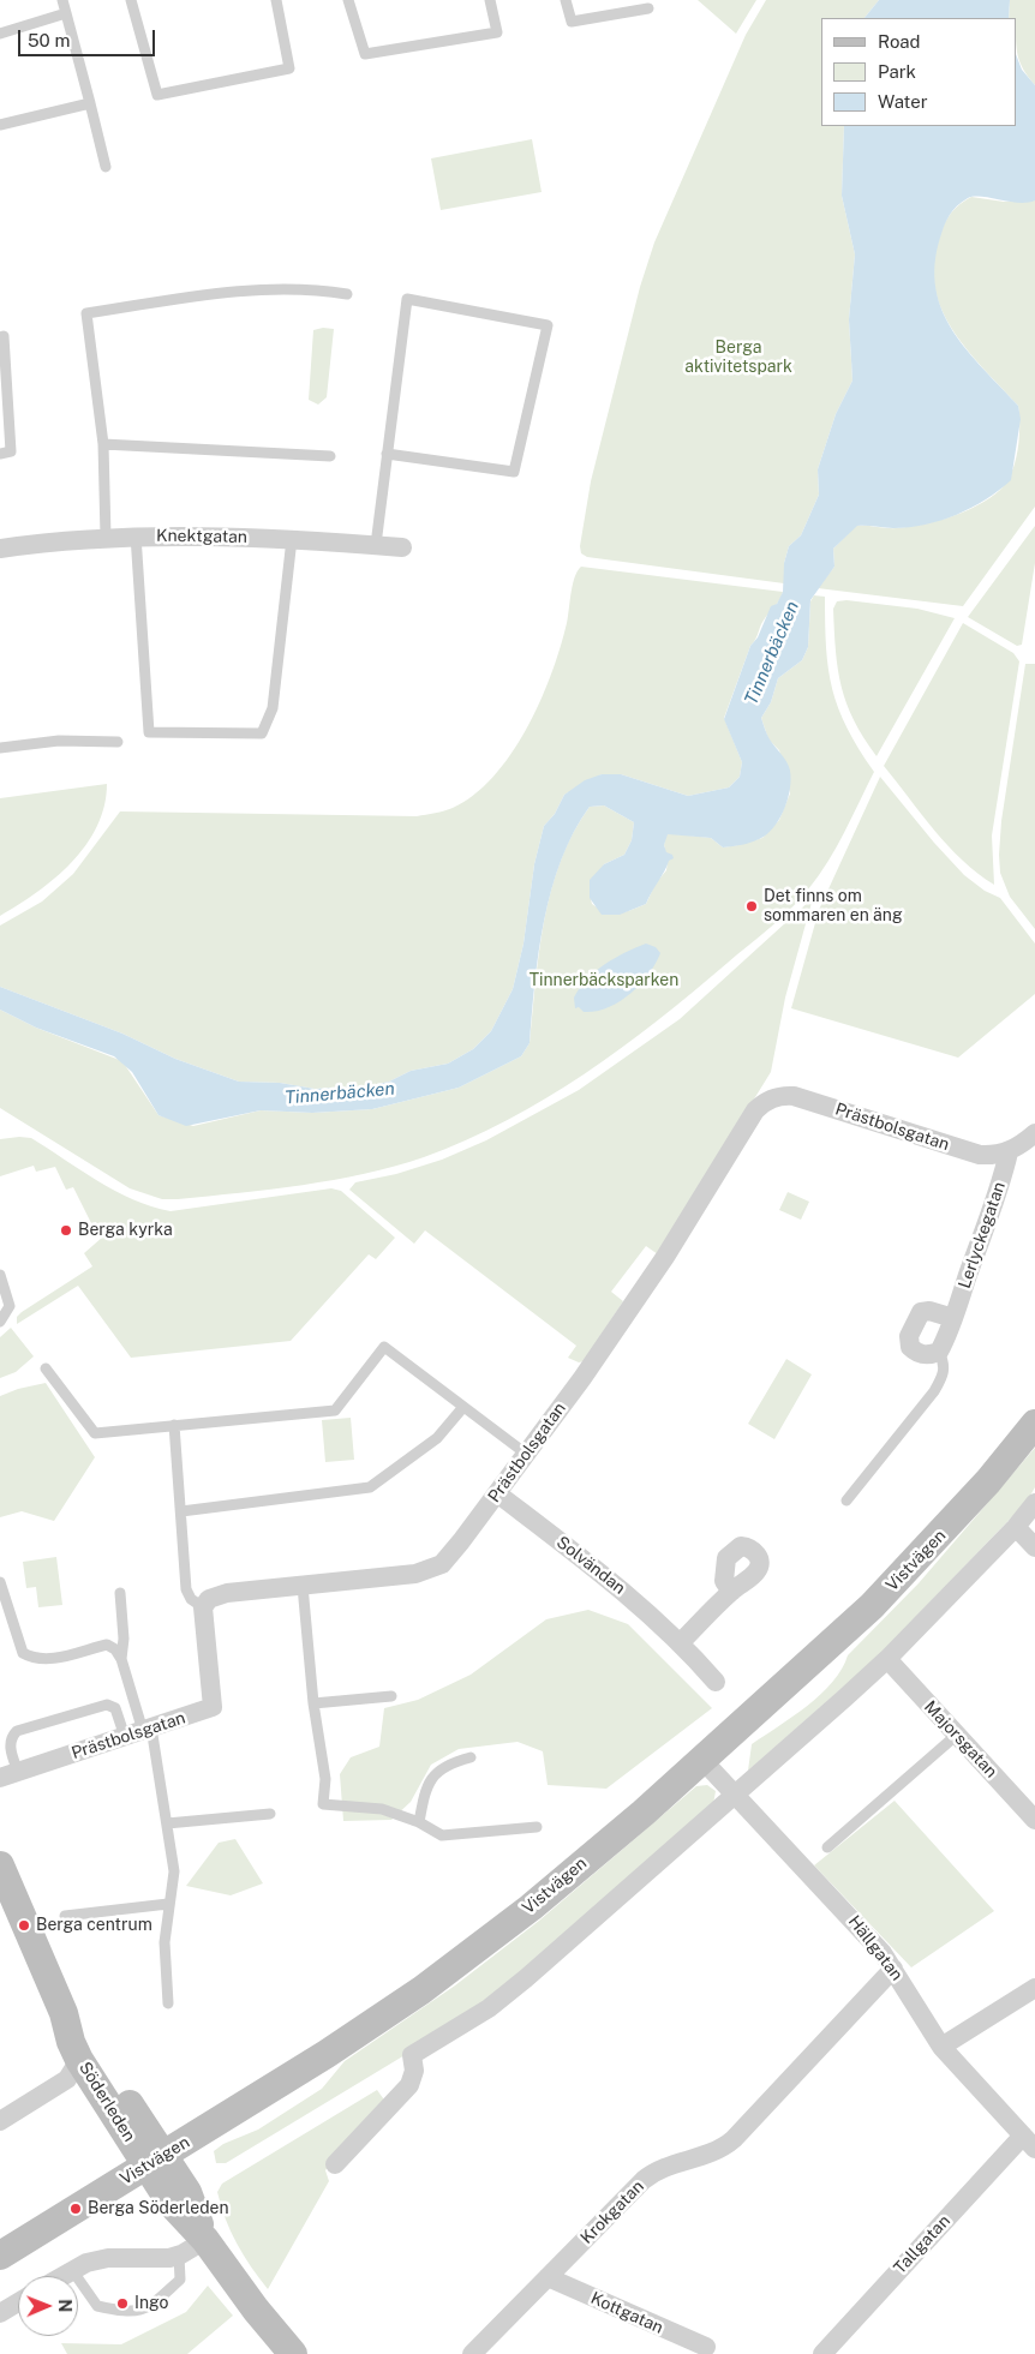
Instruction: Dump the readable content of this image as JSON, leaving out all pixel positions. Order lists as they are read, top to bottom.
{
  "streets": {
    "main road": ["Vistvägen", "Söderleden"],
    "street": [
      "Knektgatan",
      "Prästbolsgatan",
      "Lerlyckegatan",
      "Solvändan",
      "Majorsgatan",
      "Hällgatan",
      "Krokgatan",
      "Tallgatan",
      "Kottgatan"
    ]
  },
  "crossings": [
    ["Prästbolsgatan", "Lerlyckegatan"],
    ["Prästbolsgatan", "Solvändan"],
    ["Vistvägen", "Hällgatan"],
    ["Vistvägen", "Söderleden"],
    ["Hällgatan", "Krokgatan"],
    ["Hällgatan", "Tallgatan"],
    ["Krokgatan", "Kottgatan"]
  ],
  "water": ["Tinnerbäcken"],
  "parks": ["Berga aktivitetspark", "Tinnerbäcksparken"],
  "places": [
    "Det finns om sommaren en äng",
    "Berga kyrka",
    "Berga centrum",
    "Berga Söderleden",
    "Ingo"
  ],
  "legend": ["Road", "Park", "Water"],
  "scale_bar": "50 m",
  "north": "right"
}
